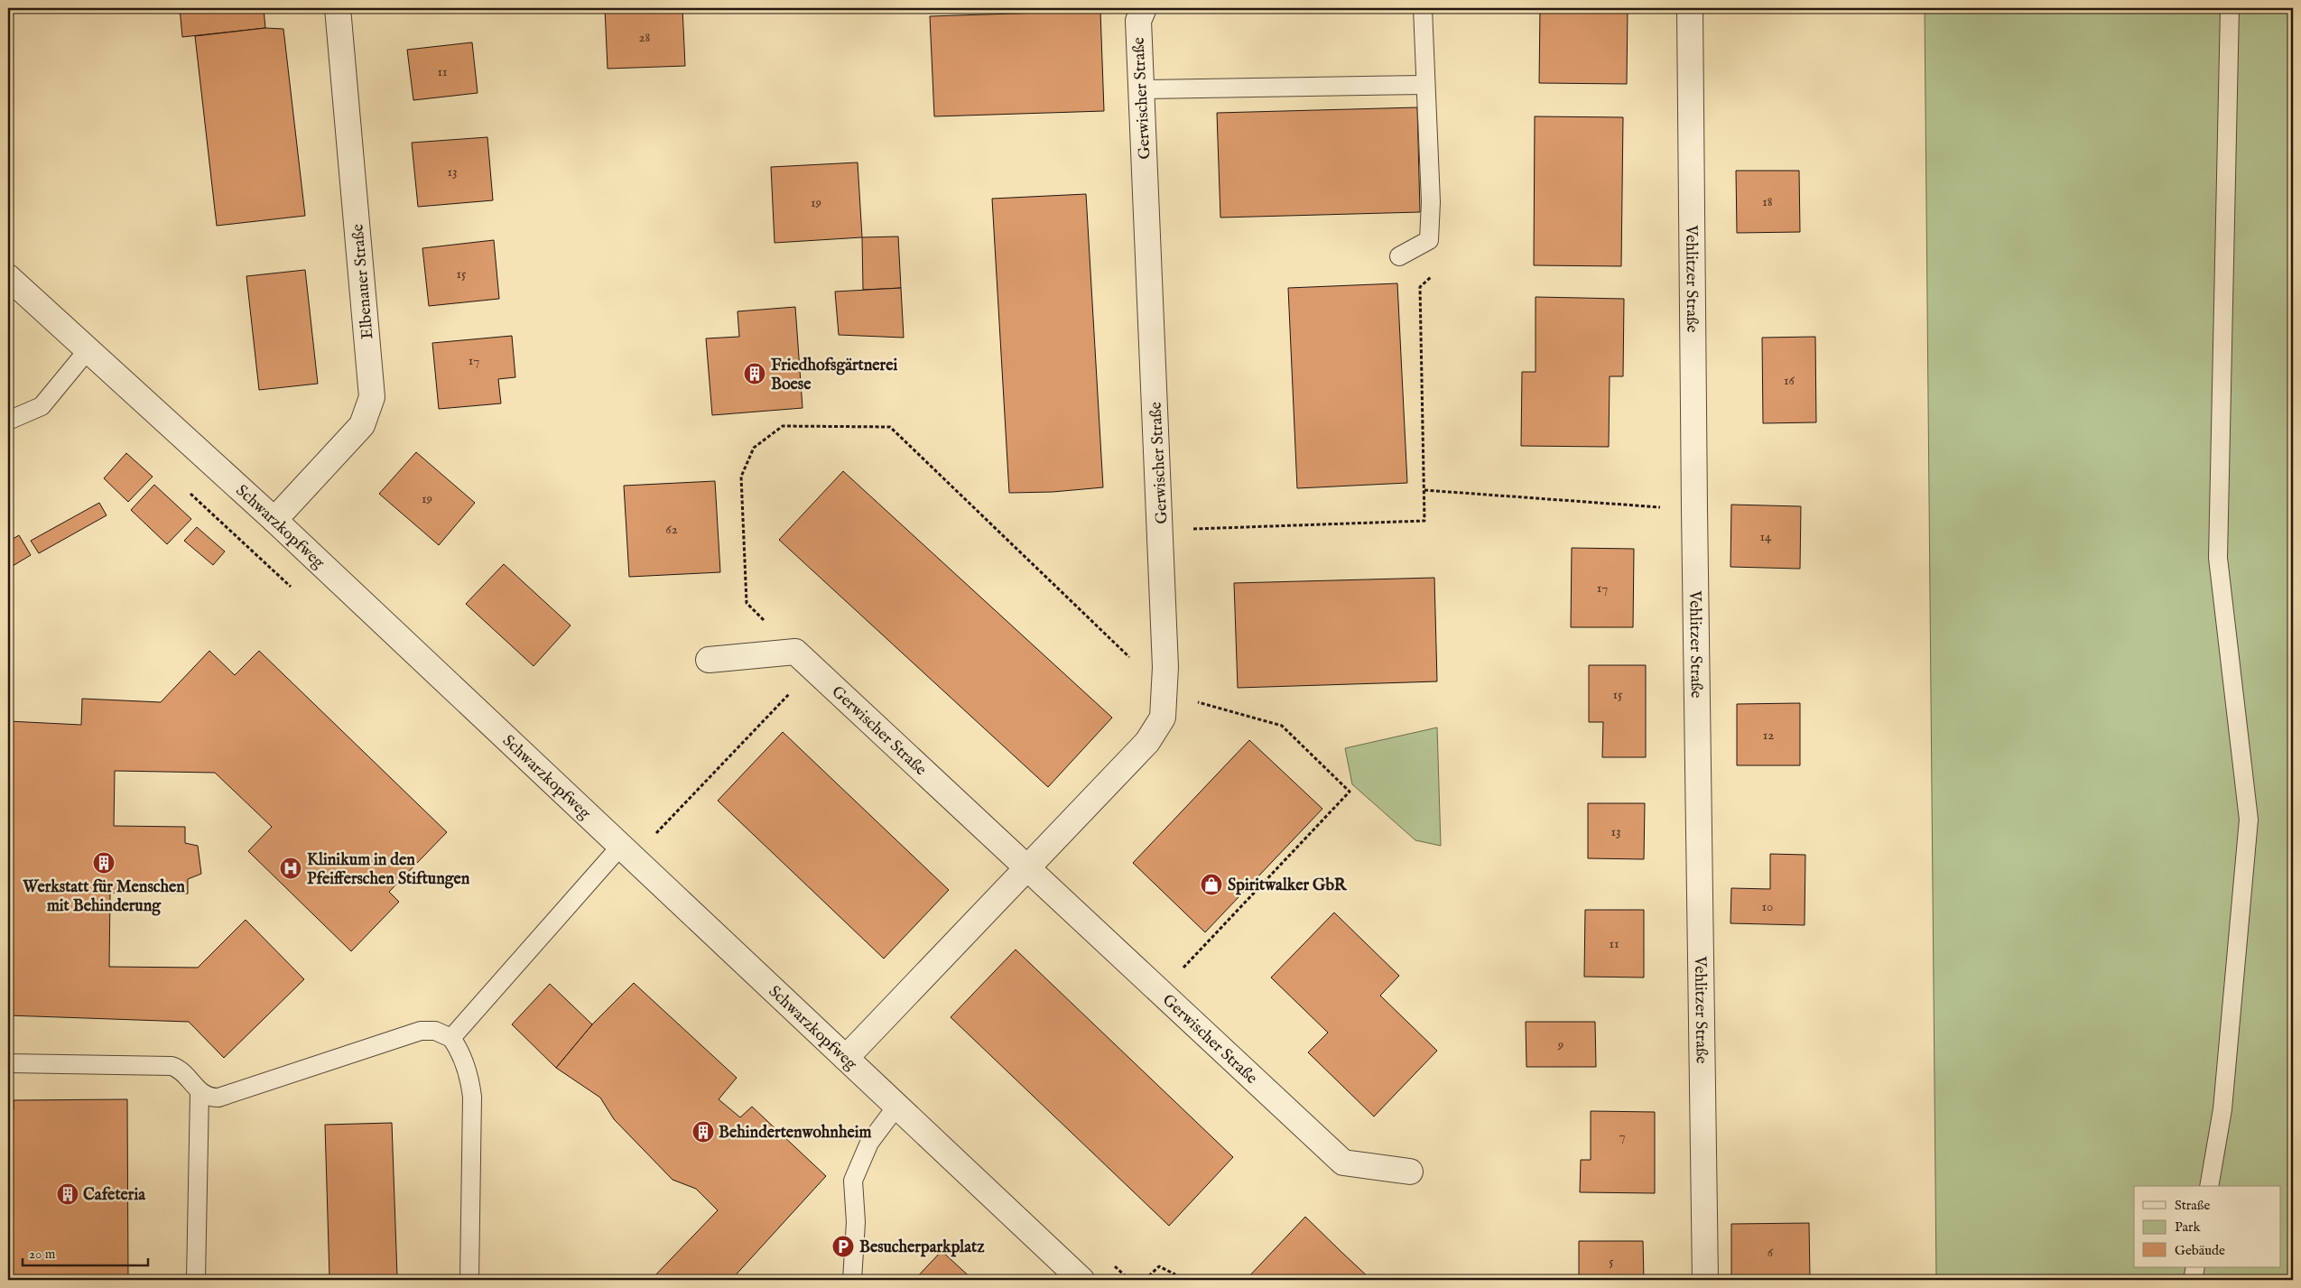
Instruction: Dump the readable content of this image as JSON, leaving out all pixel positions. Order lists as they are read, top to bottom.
{
  "streets": {
    "street": [
      "Gerwischer Straße",
      "Vehlitzer Straße",
      "Elbenauer Straße",
      "Schwarzkopfweg"
    ]
  },
  "crossings": [
    ["Gerwischer Straße", "Schwarzkopfweg"],
    ["Elbenauer Straße", "Schwarzkopfweg"]
  ],
  "places": {
    "building": [
      "Friedhofsgärtnerei Boese",
      "Werkstatt für Menschen mit Behinderung",
      "Behindertenwohnheim",
      "Cafeteria"
    ],
    "hospital": ["Klinikum in den Pfeifferschen Stiftungen"],
    "shop": ["Spiritwalker GbR"],
    "parking": ["Besucherparkplatz"]
  },
  "house_numbers": [
    "28",
    "11",
    "13",
    "18",
    "19",
    "15",
    "17",
    "16",
    "19",
    "62",
    "14",
    "17",
    "15",
    "12",
    "13",
    "10",
    "11",
    "9",
    "7",
    "6",
    "5"
  ],
  "legend": ["Straße", "Park", "Gebäude"],
  "scale_bar": "20 m"
}
